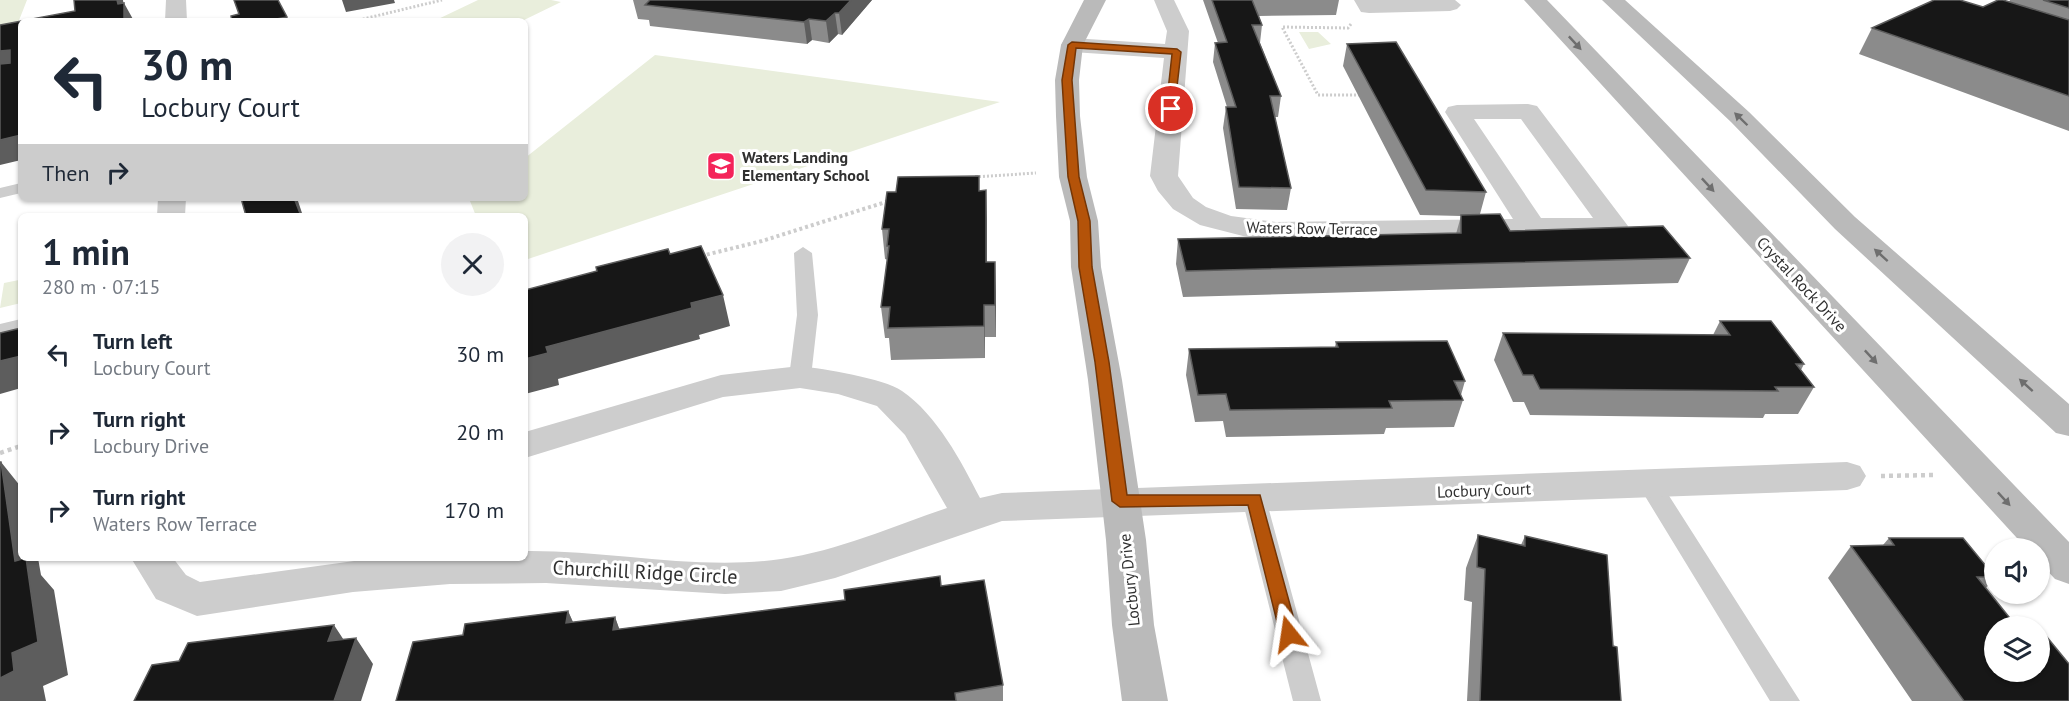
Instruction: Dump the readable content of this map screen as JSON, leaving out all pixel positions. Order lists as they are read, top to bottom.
{
  "streets": {
    "main road": ["Crystal Rock Drive", "Locbury Drive"],
    "street": ["Waters Row Terrace", "Locbury Court", "Churchill Ridge Circle"]
  },
  "crossings": [
    ["Locbury Court", "Churchill Ridge Circle"],
    ["Locbury Court", "Locbury Drive"],
    ["Churchill Ridge Circle", "Locbury Drive"]
  ],
  "places": {
    "school or university": ["Waters Landing Elementary School"]
  },
  "page": {
    "turn": ["30 m", "Locbury Court"],
    "then": "Then",
    "heading": ["1 min", "280 m · 07:15"],
    "list": [
      {
        "name": "Turn left",
        "note": "Locbury Court",
        "value": "30 m"
      },
      {
        "name": "Turn right",
        "note": "Locbury Drive",
        "value": "20 m"
      },
      {
        "name": "Turn right",
        "note": "Waters Row Terrace",
        "value": "170 m"
      }
    ]
  }
}
